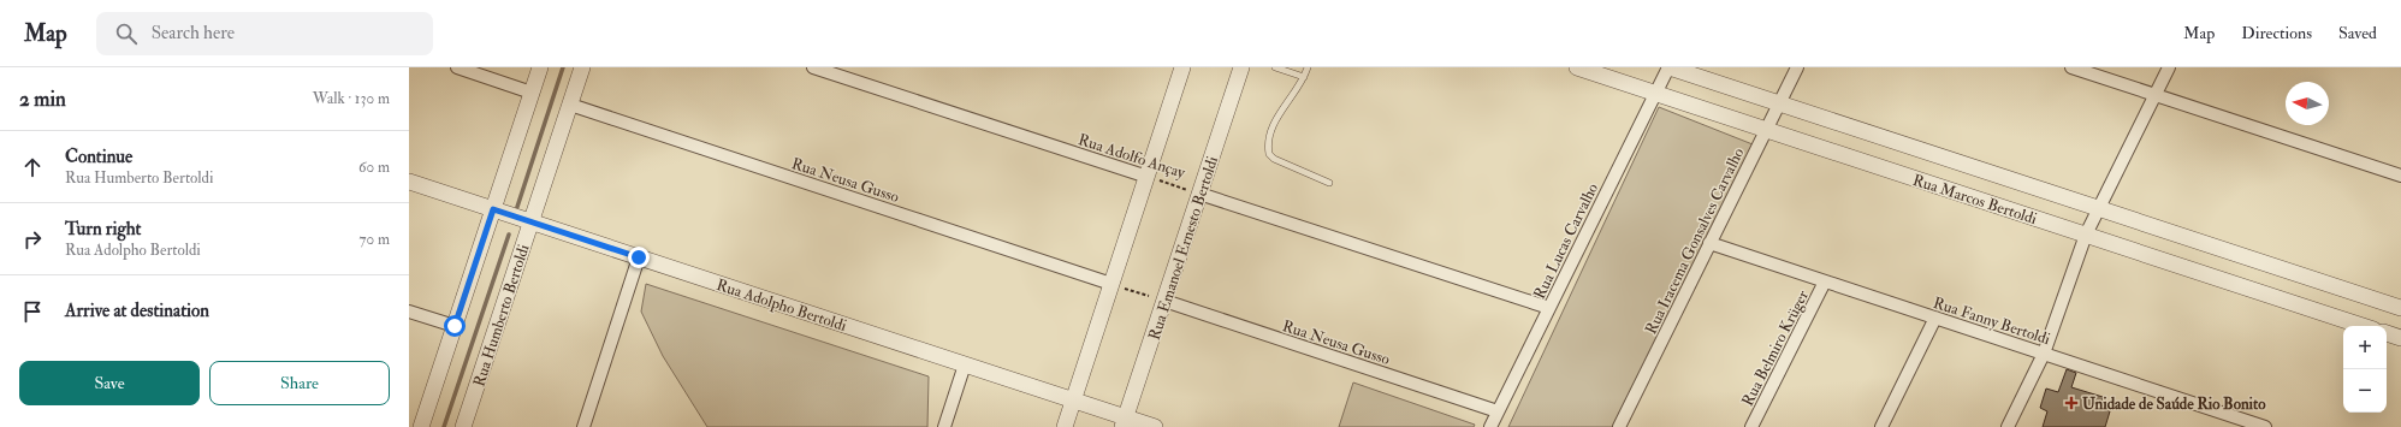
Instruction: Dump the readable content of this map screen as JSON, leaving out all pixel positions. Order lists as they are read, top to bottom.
{
  "streets": {
    "street": [
      "Rua Adolfo Ançay",
      "Rua Neusa Gusso",
      "Rua Marcos Bertoldi",
      "Rua Lucas Carvalho",
      "Rua Iracema Gonsalves Carvalho",
      "Rua Emanoel Ernesto Bertoldi",
      "Rua Adolpho Bertoldi",
      "Rua Humberto Bertoldi",
      "Rua Fanny Bertoldi",
      "Rua Belmiro Krüger"
    ]
  },
  "crossings": [
    ["Rua Adolfo Ançay", "Rua Lucas Carvalho"],
    ["Rua Adolfo Ançay", "Rua Emanoel Ernesto Bertoldi"],
    ["Rua Neusa Gusso", "Rua Lucas Carvalho"],
    ["Rua Neusa Gusso", "Rua Emanoel Ernesto Bertoldi"],
    ["Rua Neusa Gusso", "Rua Humberto Bertoldi"],
    ["Rua Marcos Bertoldi", "Rua Lucas Carvalho"],
    ["Rua Marcos Bertoldi", "Rua Iracema Gonsalves Carvalho"],
    ["Rua Iracema Gonsalves Carvalho", "Rua Fanny Bertoldi"],
    ["Rua Emanoel Ernesto Bertoldi", "Rua Adolpho Bertoldi"],
    ["Rua Adolpho Bertoldi", "Rua Humberto Bertoldi"],
    ["Rua Fanny Bertoldi", "Rua Belmiro Krüger"]
  ],
  "places": {
    "health": ["Unidade de Saúde Rio Bonito"]
  },
  "north": "left",
  "page": {
    "header": "Map",
    "search": "Search here",
    "nav": ["Map", "Directions", "Saved"],
    "heading": ["2 min", "Walk · 130 m"],
    "list": [
      ["Continue", "Rua Humberto Bertoldi", "60 m"],
      ["Turn right", "Rua Adolpho Bertoldi", "70 m"],
      "Arrive at destination"
    ],
    "map_buttons": ["+", "−"],
    "buttons": ["Save", "Share"]
  }
}
